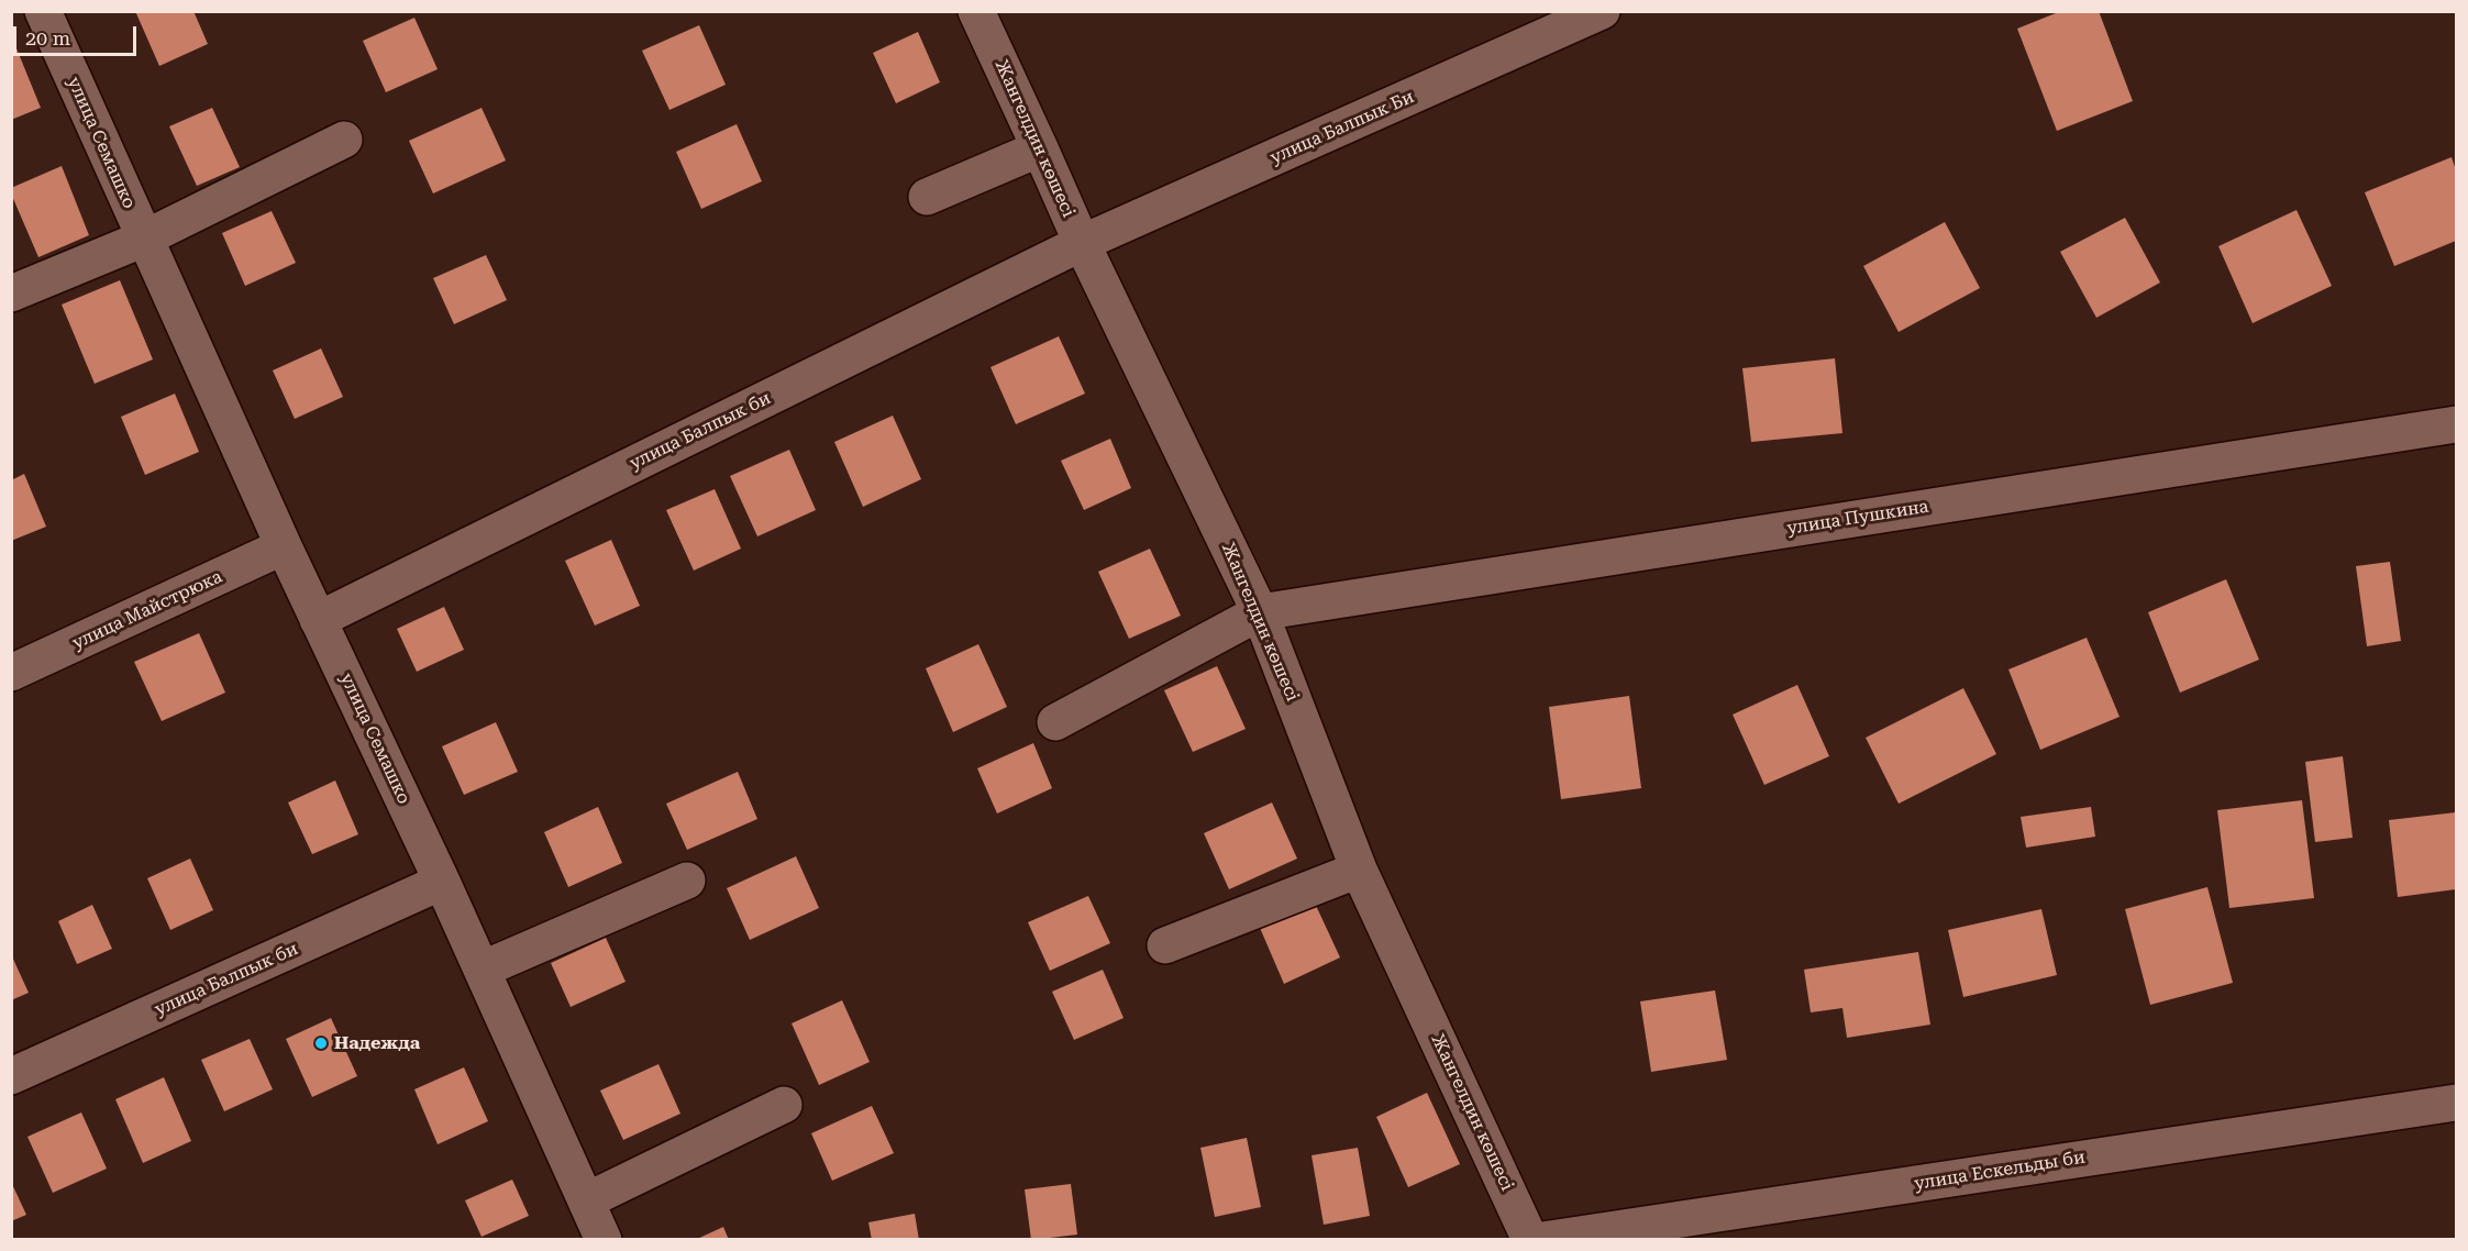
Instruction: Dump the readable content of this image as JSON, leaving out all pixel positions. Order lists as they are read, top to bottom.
{
  "streets": {
    "street": [
      "улица Балпык Би",
      "Жангелдин көшесі",
      "улица Семашко",
      "улица Балпык би",
      "улица Пушкина",
      "улица Майстрюка",
      "улица Ескельды би"
    ]
  },
  "crossings": [
    ["улица Балпык Би", "Жангелдин көшесі"],
    ["улица Балпык Би", "улица Балпык би"],
    ["Жангелдин көшесі", "улица Балпык би"],
    ["Жангелдин көшесі", "улица Пушкина"],
    ["улица Семашко", "улица Балпык би"],
    ["улица Семашко", "улица Майстрюка"]
  ],
  "places": ["Надежда"],
  "scale_bar": "20 m"
}
